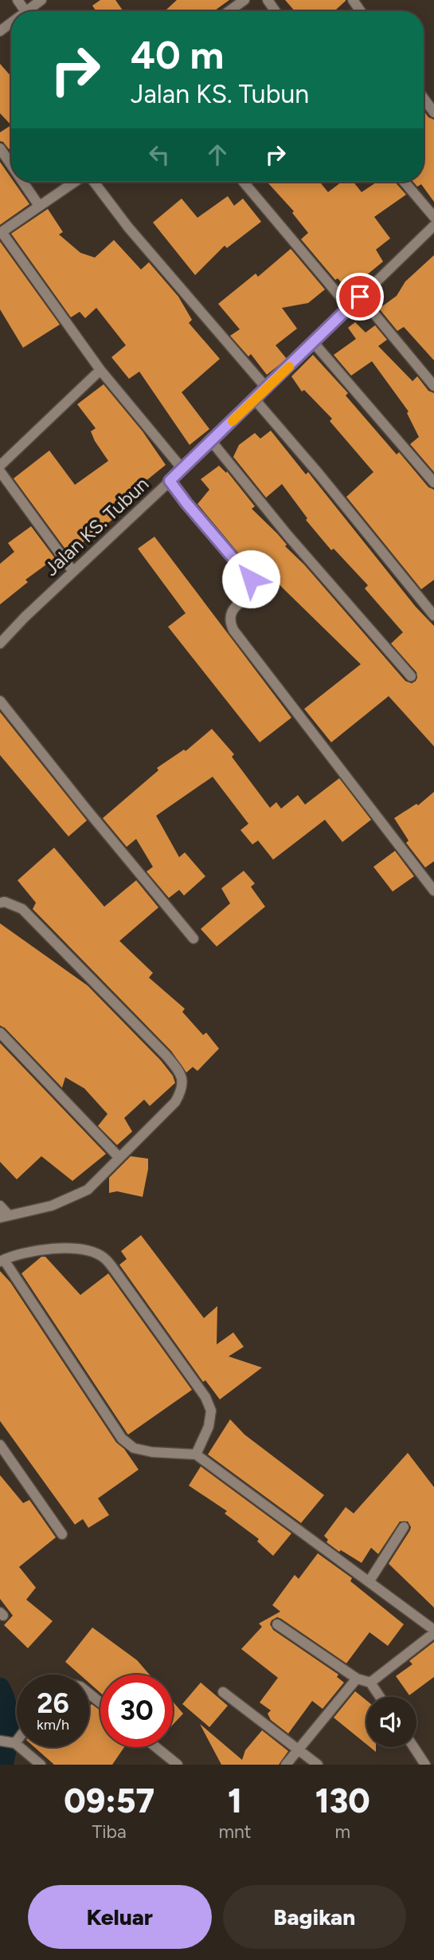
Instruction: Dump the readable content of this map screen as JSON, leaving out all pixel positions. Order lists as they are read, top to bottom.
{
  "streets": {
    "street": ["Jalan KS. Tubun"]
  },
  "page": {
    "turn": ["40 m", "Jalan KS. Tubun"],
    "speed": "26 km/h",
    "limit": "30",
    "eta": [
      "09:57",
      "Tiba",
      "1",
      "mnt",
      "130",
      "m"
    ],
    "buttons": ["Keluar", "Bagikan"]
  }
}
